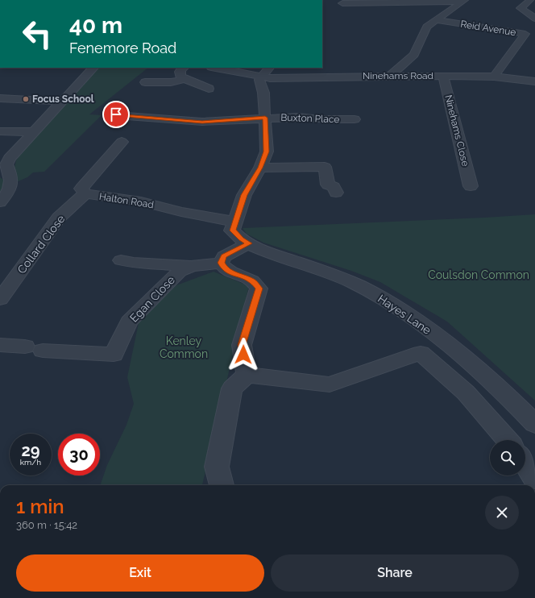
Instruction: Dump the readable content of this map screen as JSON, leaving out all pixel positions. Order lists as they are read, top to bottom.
{
  "streets": {
    "street": [
      "Reid Avenue",
      "Ninehams Road",
      "Buxton Place",
      "Ninehams Close",
      "Halton Road",
      "Collard Close",
      "Egan Close",
      "Hayes Lane"
    ]
  },
  "crossings": [
    ["Reid Avenue", "Ninehams Road"],
    ["Ninehams Road", "Ninehams Close"],
    ["Halton Road", "Collard Close"],
    ["Halton Road", "Hayes Lane"]
  ],
  "parks": ["Coulsdon Common", "Kenley Common"],
  "places": ["Focus School"],
  "page": {
    "turn": ["40 m", "Fenemore Road"],
    "speed": "29 km/h",
    "limit": "30",
    "heading": ["1 min", "360 m · 15:42"],
    "buttons": ["Exit", "Share"]
  }
}
